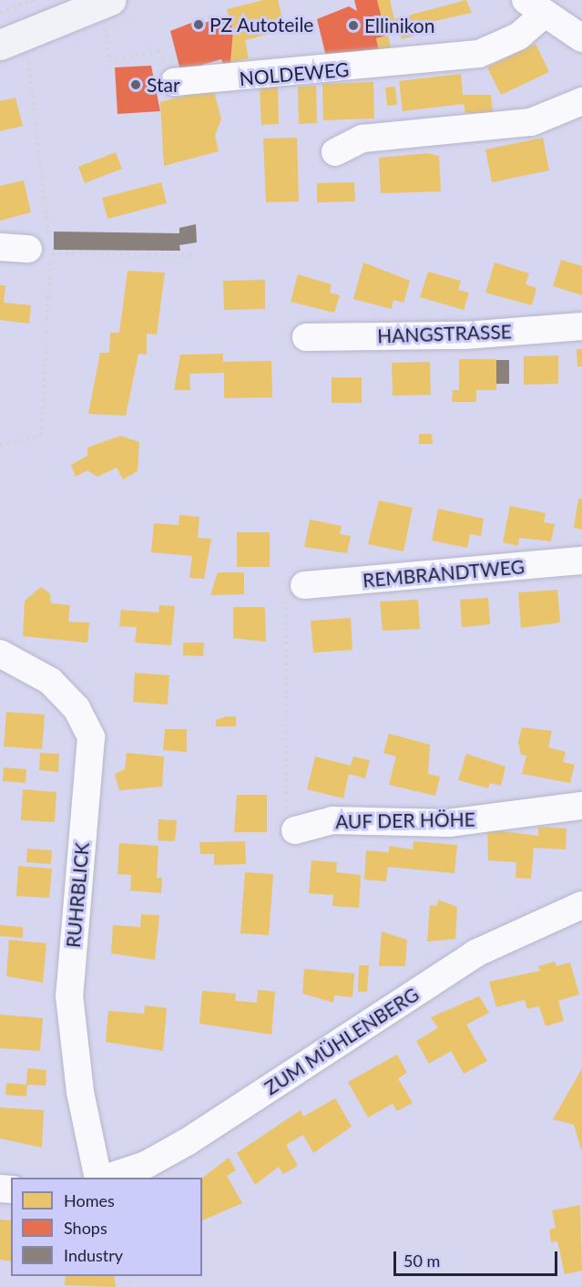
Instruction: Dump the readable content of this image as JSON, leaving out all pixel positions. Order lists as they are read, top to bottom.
{
  "streets": {
    "street": [
      "NOLDEWEG",
      "HANGSTRASSE",
      "REMBRANDTWEG",
      "AUF DER HÖHE",
      "RUHRBLICK",
      "ZUM MÜHLENBERG"
    ]
  },
  "places": ["PZ Autoteile", "Ellinikon", "Star"],
  "legend": ["Homes", "Shops", "Industry"],
  "scale_bar": "50 m"
}
